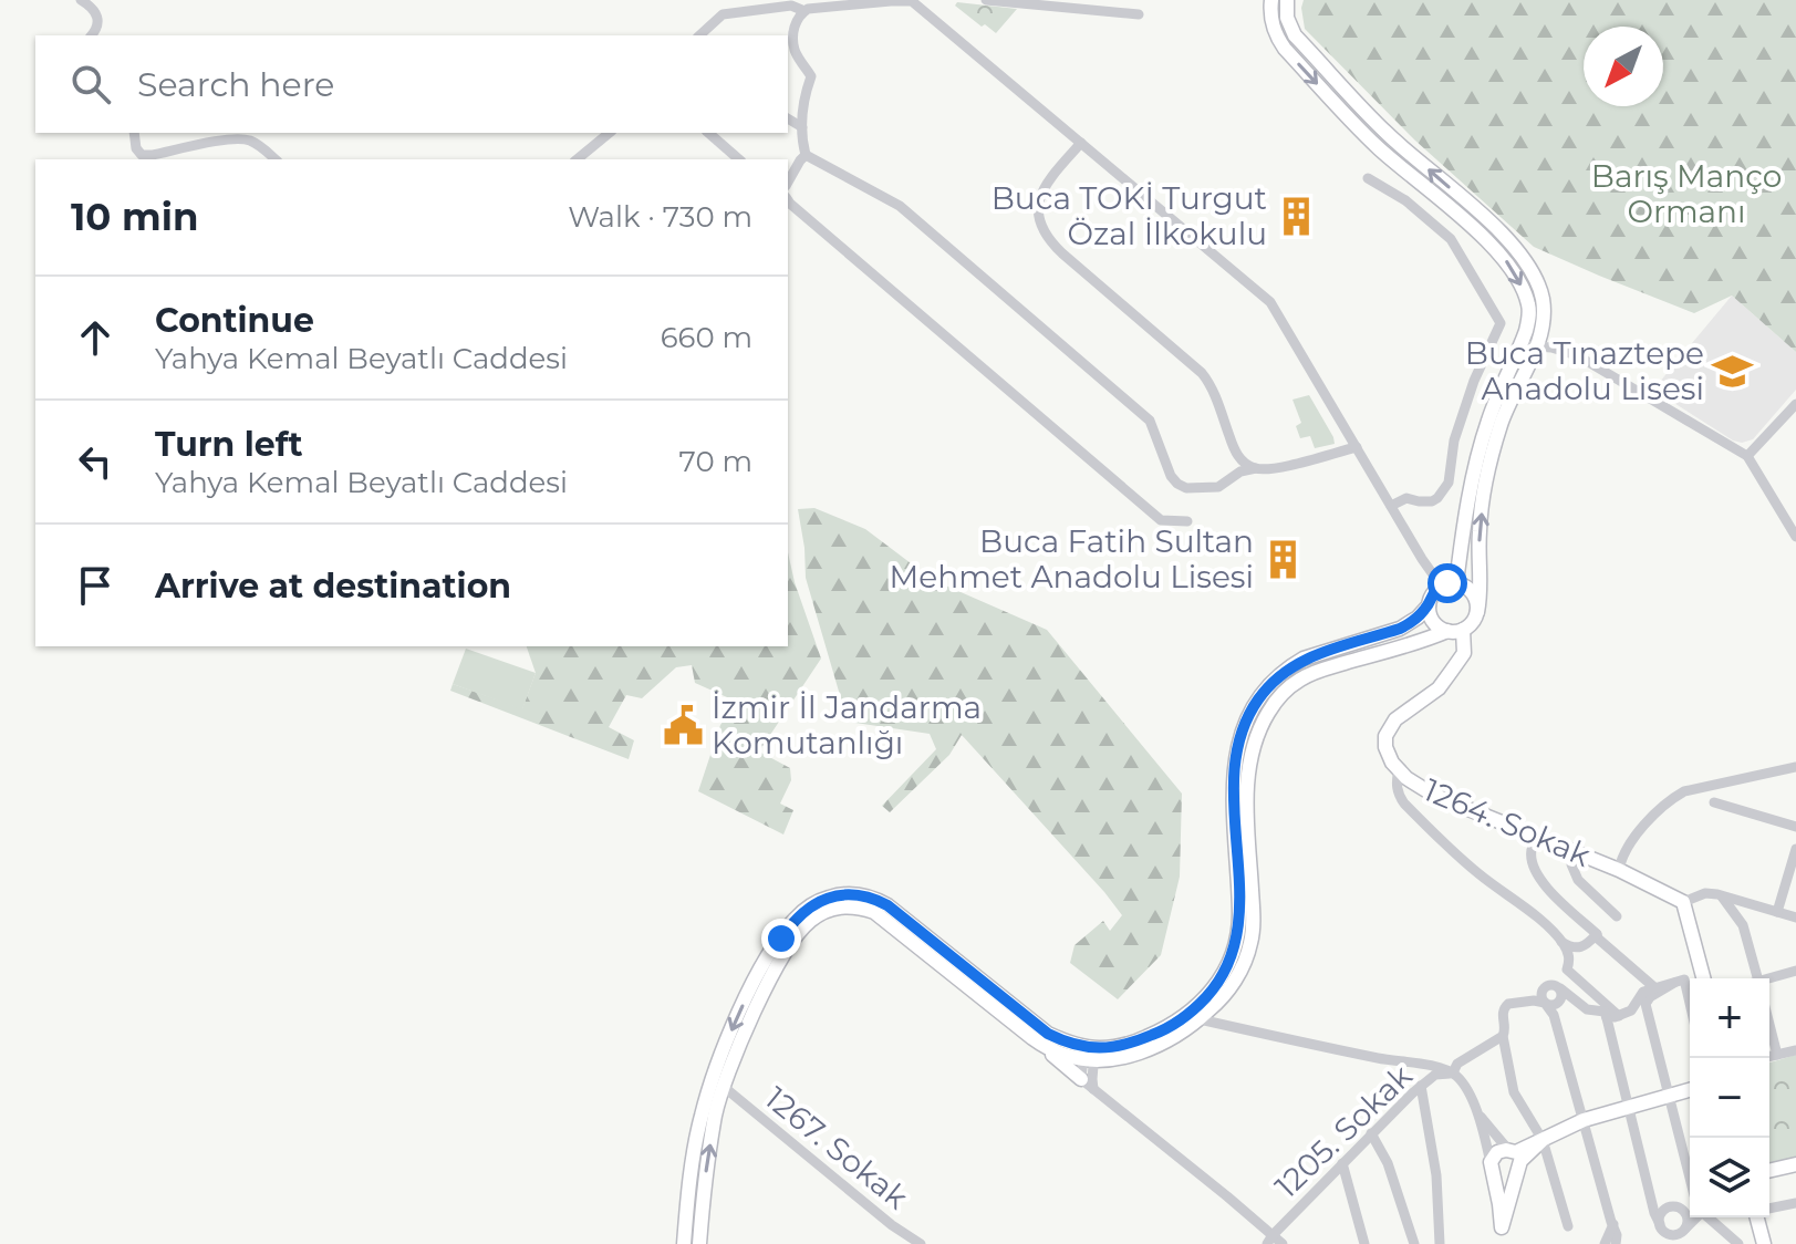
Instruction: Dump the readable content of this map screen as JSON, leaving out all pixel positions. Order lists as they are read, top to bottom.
{
  "streets": {
    "main road": ["1264. Sokak"],
    "street": ["1205. Sokak", "1267. Sokak"]
  },
  "parks": ["Barış Manço Ormanı"],
  "places": {
    "building": ["Buca TOKİ Turgut Özal İlkokulu", "Buca Fatih Sultan Mehmet Anadolu Lisesi"],
    "school or university": ["Buca Tınaztepe Anadolu Lisesi"],
    "public building": ["İzmir İl Jandarma Komutanlığı"]
  },
  "north": "bottom left",
  "page": {
    "search": "Search here",
    "heading": ["10 min", "Walk · 730 m"],
    "list": [
      ["Continue", "Yahya Kemal Beyatlı Caddesi", "660 m"],
      ["Turn left", "Yahya Kemal Beyatlı Caddesi", "70 m"],
      "Arrive at destination"
    ],
    "map_buttons": ["+", "−"]
  }
}
